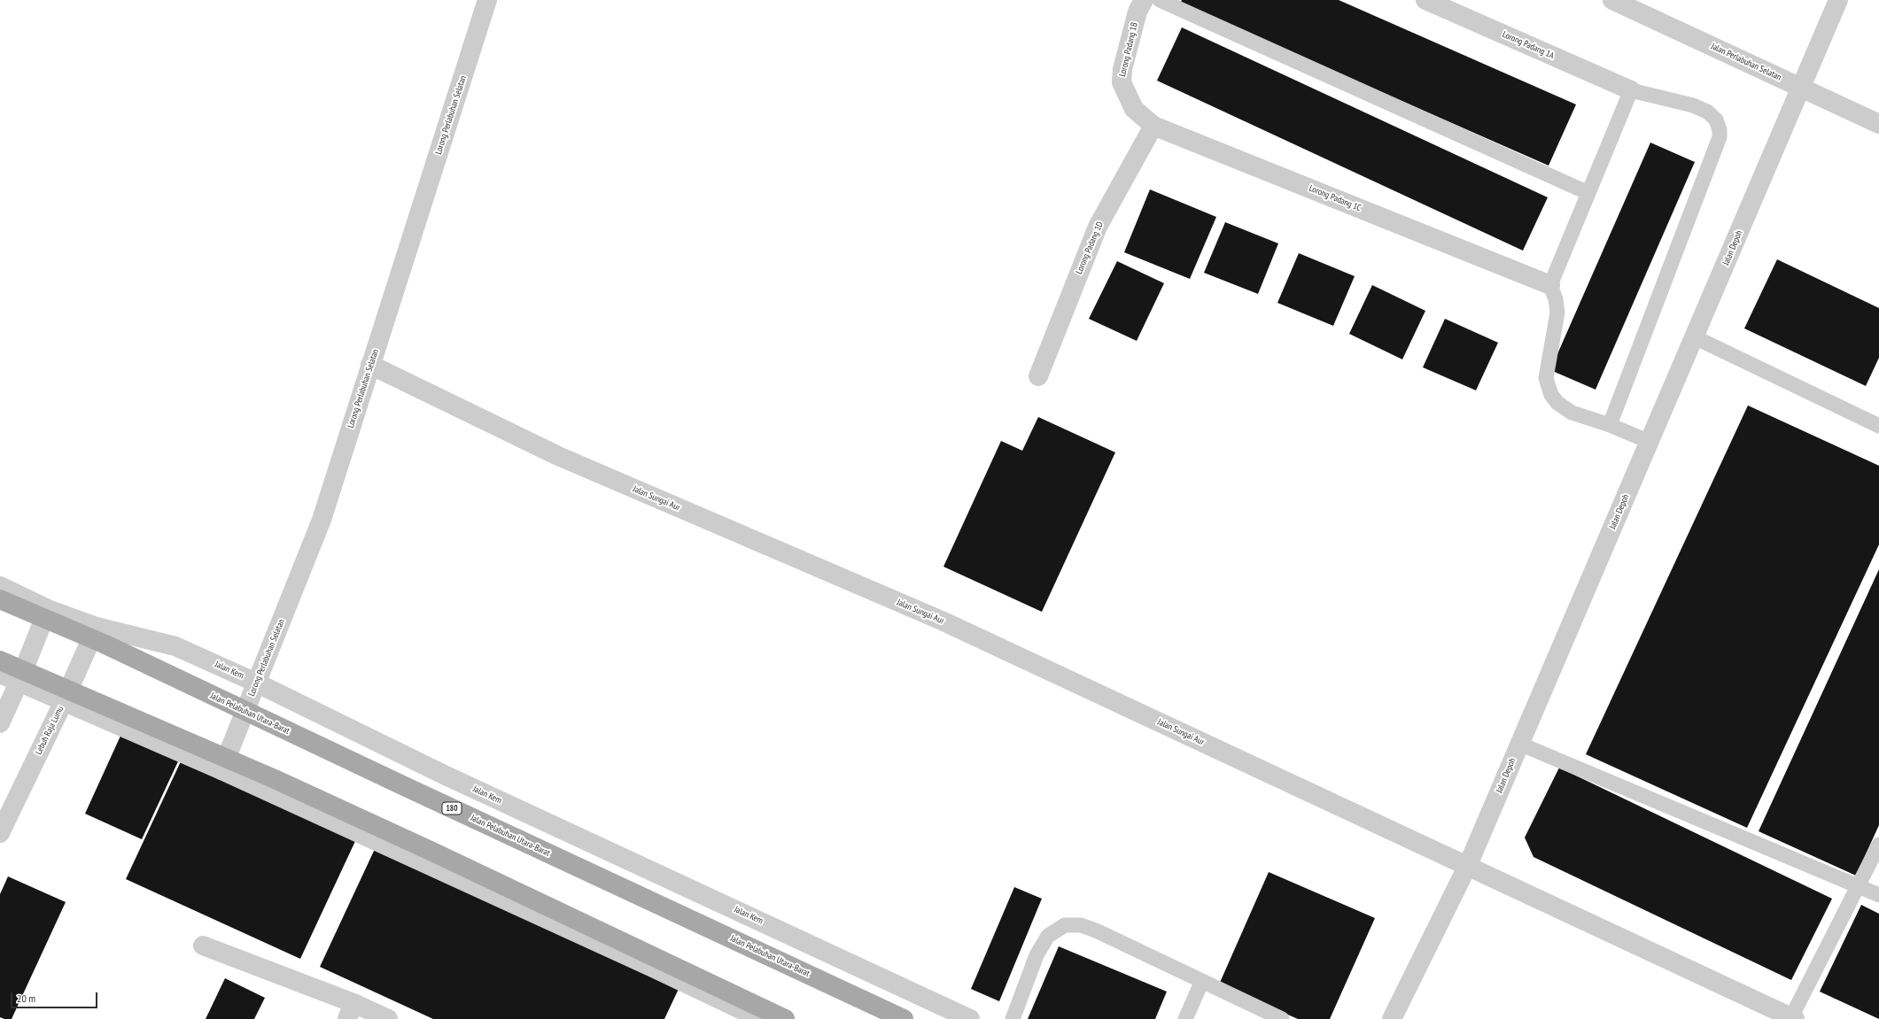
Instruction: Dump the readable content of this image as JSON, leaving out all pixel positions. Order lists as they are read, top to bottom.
{
  "streets": {
    "main road": ["Jalan Pelabuhan Utara-Barat", "180"],
    "street": [
      "Lorong Padang 1A",
      "Lorong Padang 1B",
      "Jalan Perlabuhan Selatan",
      "Lorong Perlabuhan Selatan",
      "Lorong Padang 1C",
      "Lorong Padang 1D",
      "Jalan Depoh",
      "Jalan Sungai Aur",
      "Jalan Kem",
      "Lebuh Raja Lumu"
    ]
  },
  "crossings": [
    ["Lorong Padang 1B", "Lorong Padang 1C"],
    ["Jalan Perlabuhan Selatan", "Jalan Depoh"],
    ["Lorong Perlabuhan Selatan", "Jalan Sungai Aur"],
    ["Lorong Perlabuhan Selatan", "Jalan Kem"],
    ["Lorong Padang 1C", "Lorong Padang 1D"],
    ["Jalan Depoh", "Jalan Sungai Aur"],
    ["Jalan Kem", "Lebuh Raja Lumu"]
  ],
  "scale_bar": "20 m"
}
